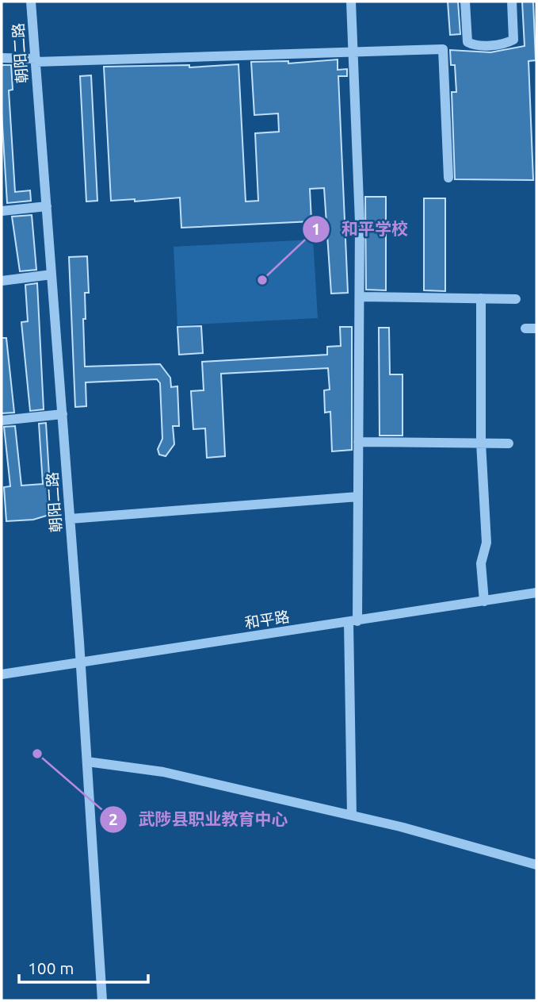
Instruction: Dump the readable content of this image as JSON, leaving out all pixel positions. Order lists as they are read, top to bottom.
{
  "streets": {
    "street": ["朝阳二路", "和平路"]
  },
  "crossings": [
    ["朝阳二路", "和平路"]
  ],
  "places": ["和平学校", "武陟县职业教育中心"],
  "scale_bar": "100 m"
}
